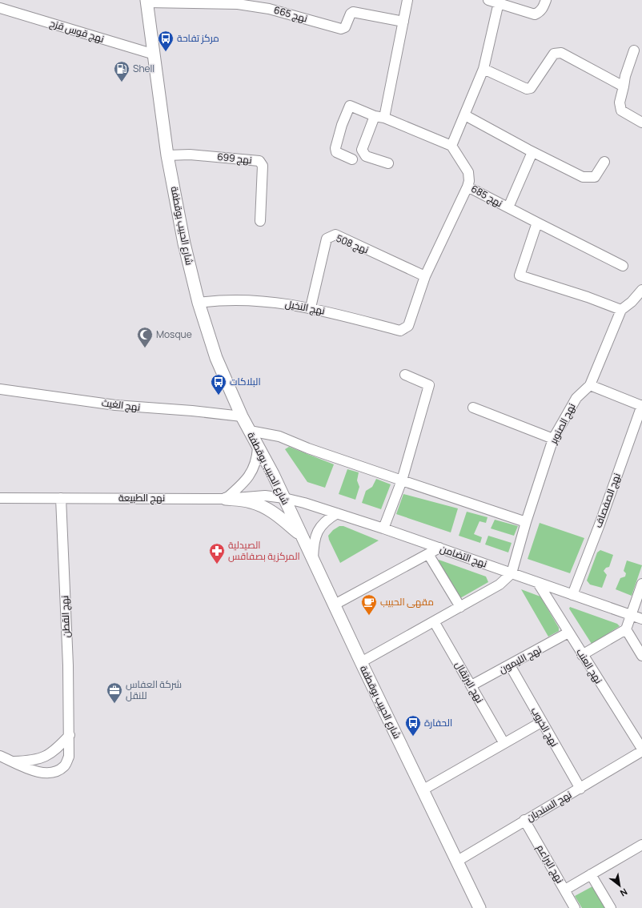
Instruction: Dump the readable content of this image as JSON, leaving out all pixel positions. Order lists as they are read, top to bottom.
{
  "streets": {
    "main road": ["شارع الحبيب بوقطفة"],
    "street": [
      "نهج 665",
      "نهج قوس قزح",
      "نهج 699",
      "نهج 685",
      "نهج 508",
      "نهج النخيل",
      "نهج الغيث",
      "نهج الصنوبر",
      "نهج الطبيعة",
      "نهج الصفصاف",
      "نهج التضامن",
      "نهج القطن",
      "نهج الليمون",
      "نهج العنب",
      "نهج البرتقال",
      "نهج الخروب",
      "نهج السنديان",
      "نهج البراعم"
    ]
  },
  "crossings": [
    ["نهج 665", "شارع الحبيب بوقطفة"],
    ["نهج قوس قزح", "شارع الحبيب بوقطفة"],
    ["نهج 699", "شارع الحبيب بوقطفة"],
    ["شارع الحبيب بوقطفة", "نهج النخيل"],
    ["شارع الحبيب بوقطفة", "نهج الغيث"],
    ["شارع الحبيب بوقطفة", "نهج الطبيعة"],
    ["شارع الحبيب بوقطفة", "نهج التضامن"],
    ["شارع الحبيب بوقطفة", "نهج السنديان"],
    ["نهج 508", "نهج النخيل"],
    ["نهج الصنوبر", "نهج التضامن"],
    ["نهج الطبيعة", "نهج التضامن"],
    ["نهج الطبيعة", "نهج القطن"],
    ["نهج الصفصاف", "نهج التضامن"],
    ["نهج التضامن", "نهج العنب"],
    ["نهج الليمون", "نهج العنب"],
    ["نهج الليمون", "نهج البرتقال"],
    ["نهج الليمون", "نهج الخروب"],
    ["نهج العنب", "نهج السنديان"],
    ["نهج الخروب", "نهج السنديان"],
    ["نهج السنديان", "نهج البراعم"]
  ],
  "places": {
    "bus stop": ["مركز تفاحة", "البلاكات", "الحفارة"],
    "fuel station": ["Shell"],
    "mosque": ["Mosque"],
    "pharmacy": ["الصيدلية المركزية بصفاقس"],
    "cafe": ["مقهى الحبيب"],
    "office": ["شركة العفاس للنقل"]
  },
  "north": "bottom right"
}
